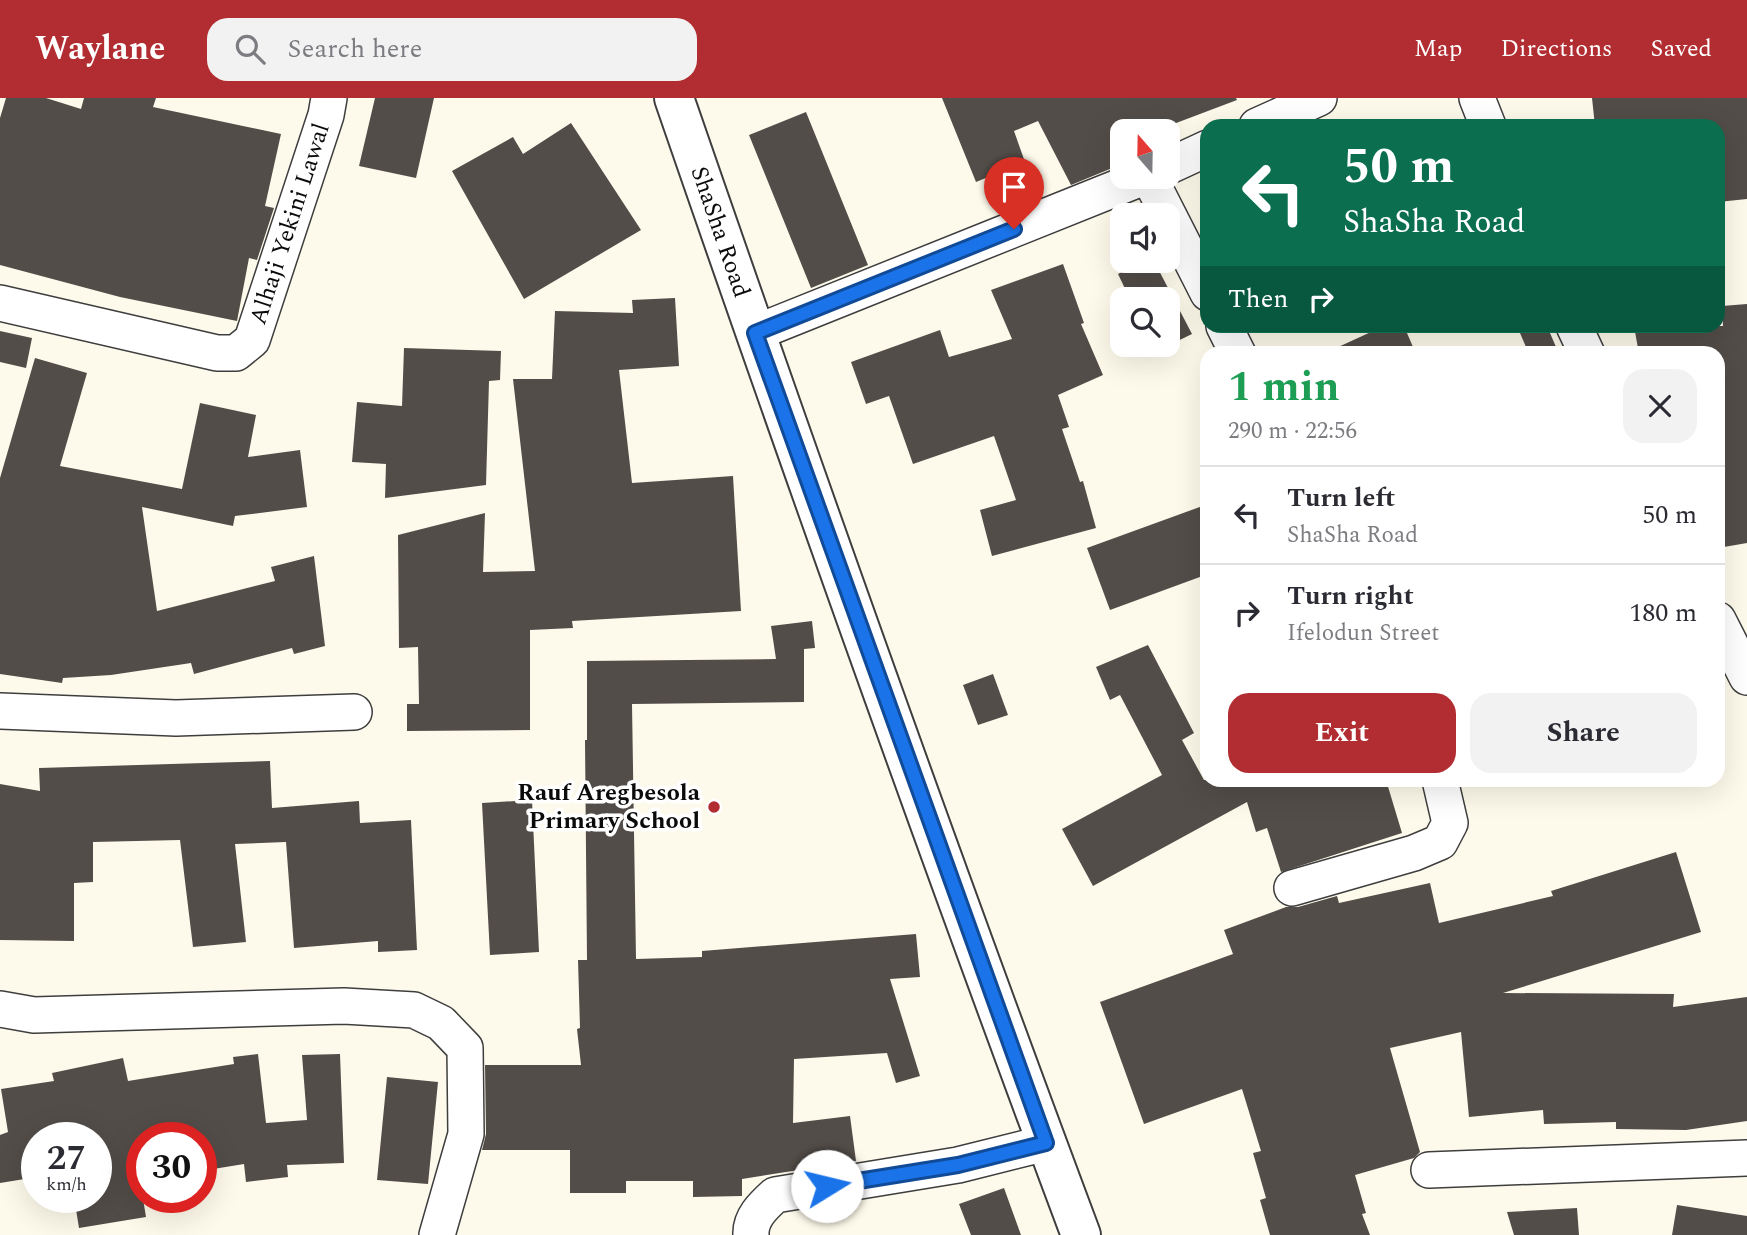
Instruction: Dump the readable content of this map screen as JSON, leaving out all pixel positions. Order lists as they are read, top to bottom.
{
  "streets": {
    "street": ["Alhaji Yekini Lawal", "ShaSha Road"]
  },
  "places": ["Rauf Aregbesola Primary School"],
  "north": "top",
  "page": {
    "header": "Waylane",
    "search": "Search here",
    "nav": ["Map", "Directions", "Saved"],
    "turn": ["50 m", "ShaSha Road"],
    "then": "Then",
    "heading": ["1 min", "290 m · 22:56"],
    "list": [
      {
        "name": "Turn left",
        "note": "ShaSha Road",
        "value": "50 m"
      },
      {
        "name": "Turn right",
        "note": "Ifelodun Street",
        "value": "180 m"
      }
    ],
    "buttons": ["Exit", "Share"],
    "speed": "27 km/h",
    "limit": "30"
  }
}
